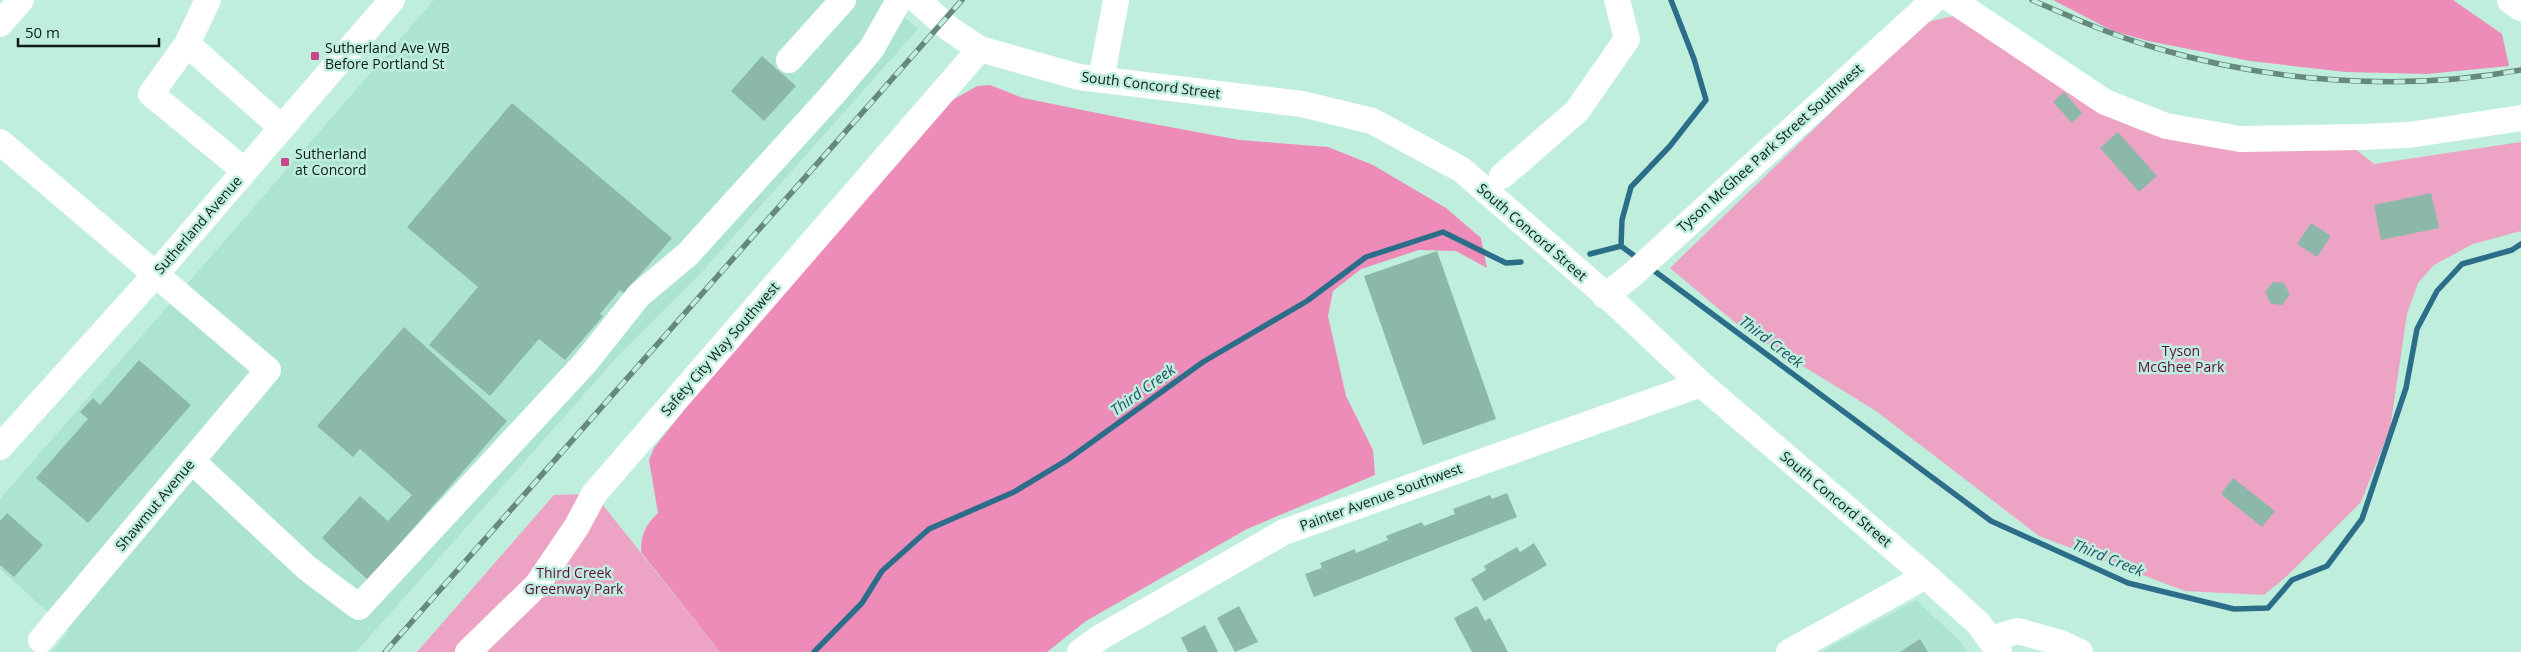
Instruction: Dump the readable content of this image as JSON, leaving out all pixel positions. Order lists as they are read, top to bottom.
{
  "streets": {
    "street": [
      "South Concord Street",
      "Tyson McGhee Park Street Southwest",
      "Sutherland Avenue",
      "Safety City Way Southwest",
      "Painter Avenue Southwest",
      "Shawmut Avenue"
    ]
  },
  "crossings": [
    ["South Concord Street", "Tyson McGhee Park Street Southwest"],
    ["South Concord Street", "Safety City Way Southwest"],
    ["South Concord Street", "Painter Avenue Southwest"],
    ["Sutherland Avenue", "Shawmut Avenue"]
  ],
  "water": ["Third Creek"],
  "parks": ["Tyson McGhee Park", "Third Creek Greenway Park"],
  "places": {
    "transit": ["Sutherland Ave WB Before Portland St", "Sutherland at Concord"]
  },
  "scale_bar": "50 m"
}
